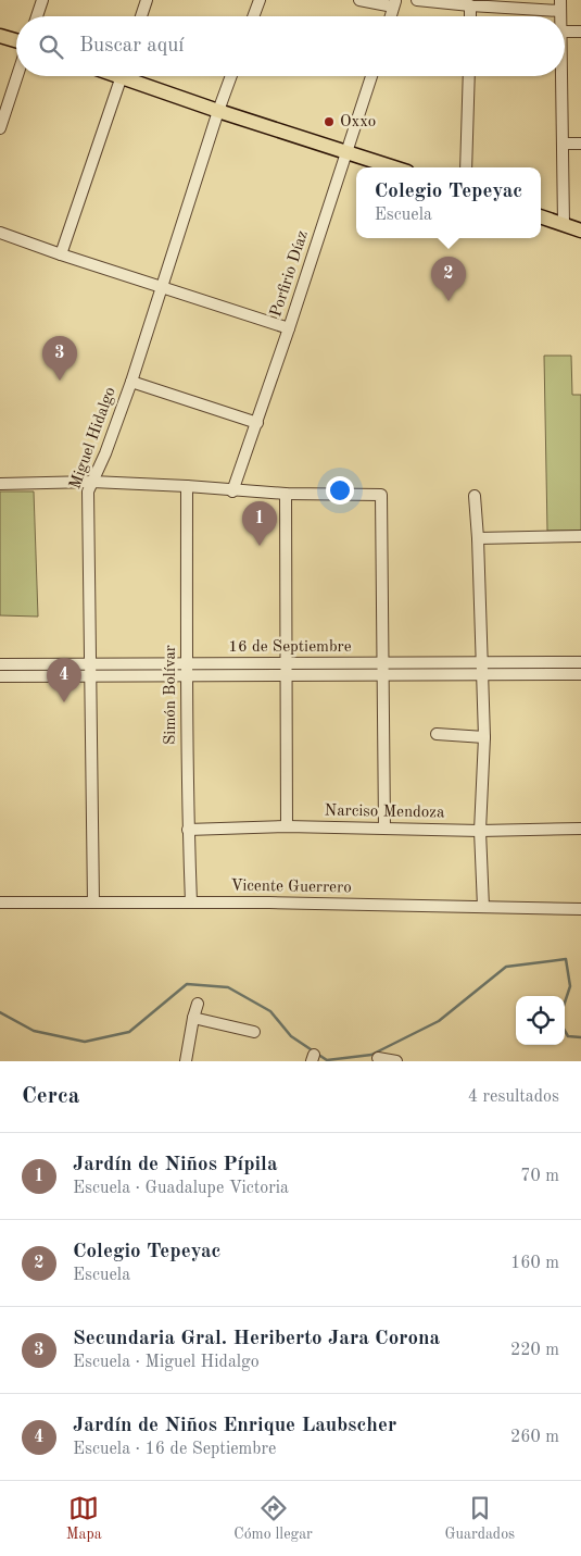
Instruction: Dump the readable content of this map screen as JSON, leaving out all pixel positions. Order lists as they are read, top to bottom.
{
  "streets": {
    "street": [
      "Porfirio Díaz",
      "Miguel Hidalgo",
      "16 de Septiembre",
      "Simón Bolívar",
      "Narciso Mendoza",
      "Vicente Guerrero"
    ]
  },
  "crossings": [
    ["Miguel Hidalgo", "16 de Septiembre"],
    ["Miguel Hidalgo", "Vicente Guerrero"],
    ["16 de Septiembre", "Simón Bolívar"],
    ["Simón Bolívar", "Narciso Mendoza"],
    ["Simón Bolívar", "Vicente Guerrero"]
  ],
  "places": ["Oxxo"],
  "page": {
    "search": "Buscar aquí",
    "popup": ["Colegio Tepeyac", "Escuela"],
    "pins": [
      "2",
      "3",
      "1",
      "4"
    ],
    "heading": ["Cerca", "4 resultados"],
    "list": [
      {
        "mark": "1",
        "name": "Jardín de Niños Pípila",
        "note": "Escuela · Guadalupe Victoria",
        "value": "70 m"
      },
      {
        "mark": "2",
        "name": "Colegio Tepeyac",
        "note": "Escuela",
        "value": "160 m"
      },
      {
        "mark": "3",
        "name": "Secundaria Gral. Heriberto Jara Corona",
        "note": "Escuela · Miguel Hidalgo",
        "value": "220 m"
      },
      {
        "mark": "4",
        "name": "Jardín de Niños Enrique Laubscher",
        "note": "Escuela · 16 de Septiembre",
        "value": "260 m"
      }
    ],
    "nav": ["Mapa", "Cómo llegar", "Guardados"]
  }
}
